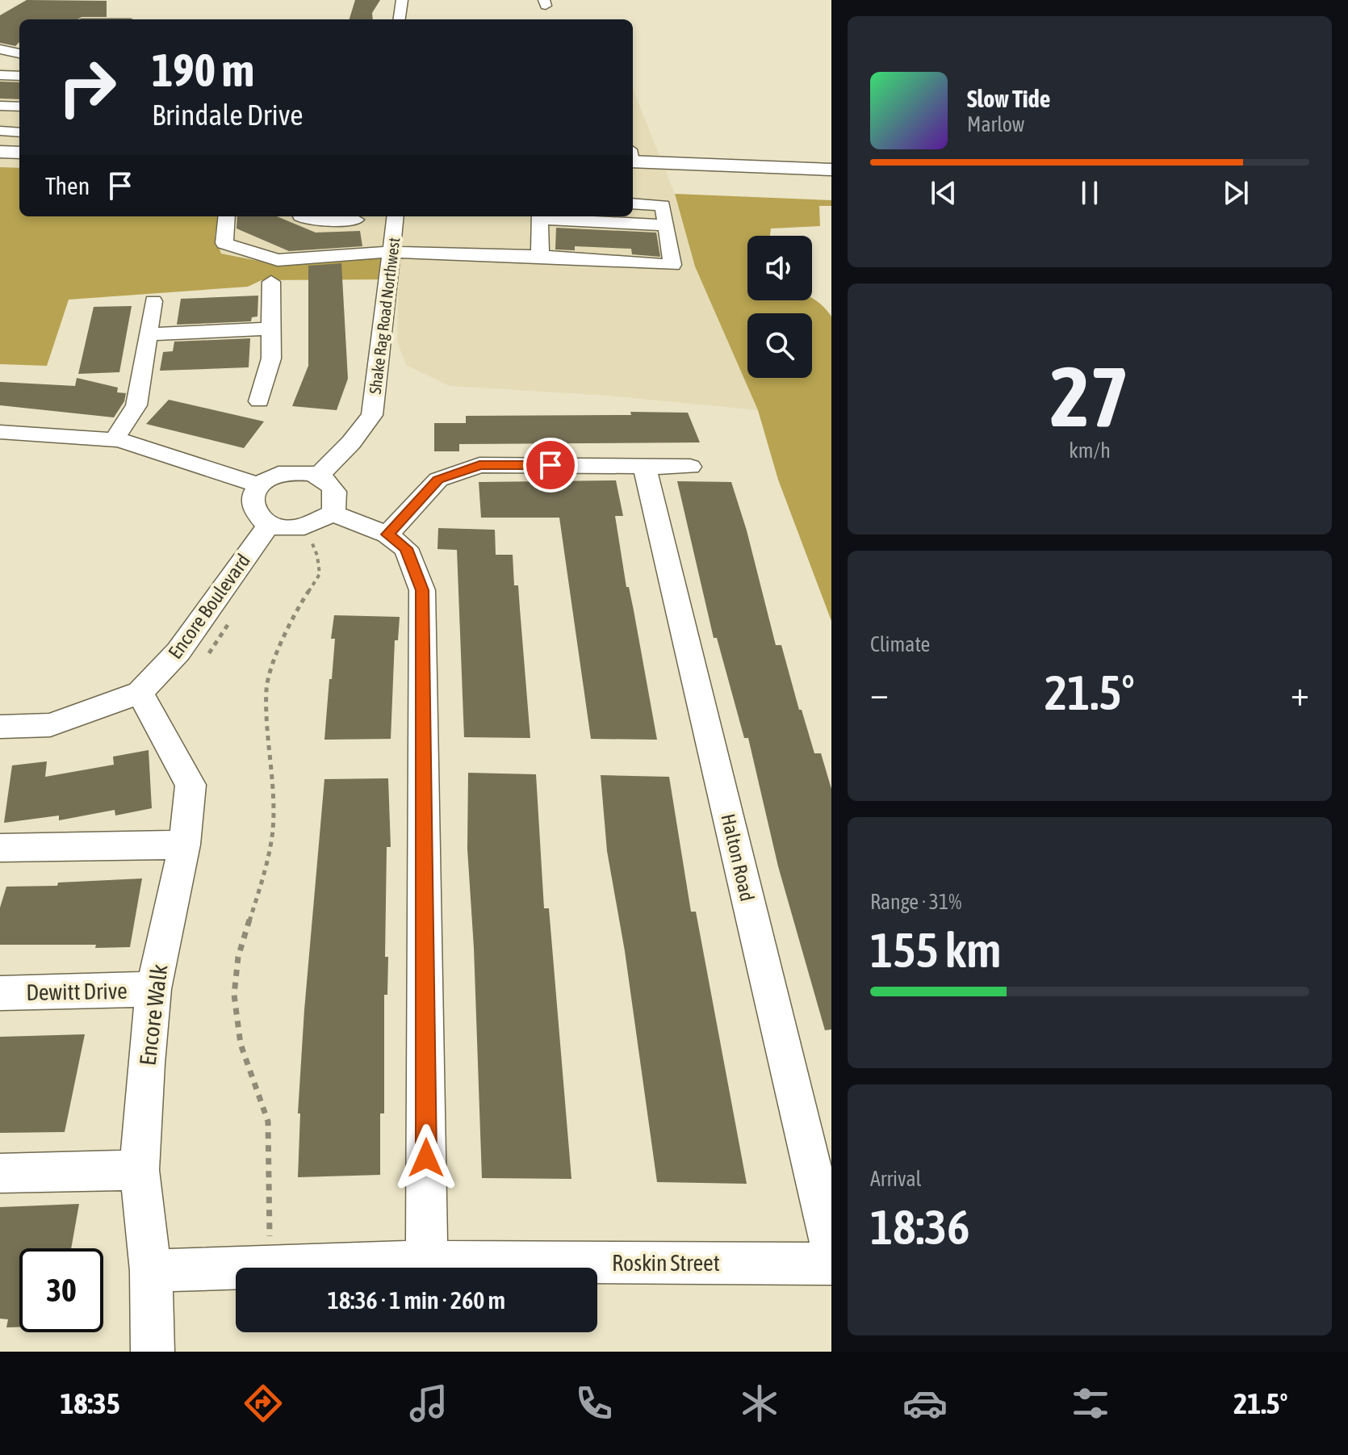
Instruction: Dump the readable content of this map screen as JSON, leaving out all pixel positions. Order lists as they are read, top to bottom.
{
  "streets": {
    "street": [
      "Shake Rag Road Northwest",
      "Encore Boulevard",
      "Halton Road",
      "Dewitt Drive",
      "Encore Walk",
      "Roskin Street"
    ]
  },
  "crossings": [
    ["Shake Rag Road Northwest", "Encore Boulevard"],
    ["Encore Boulevard", "Encore Walk"],
    ["Dewitt Drive", "Encore Walk"],
    ["Encore Walk", "Roskin Street"]
  ],
  "page": {
    "turn": ["190 m", "Brindale Drive"],
    "song": ["Slow Tide", "Marlow"],
    "then": "Then",
    "tile": [
      ["27", "km/h"],
      "Climate",
      ["Range · 31%", "155 km"],
      ["Arrival", "18:36"]
    ],
    "heat": ["−", "21.5°", "+"],
    "limit": "30",
    "trip": "18:36 · 1 min · 260 m",
    "tabs": ["18:35", "21.5°"]
  }
}
